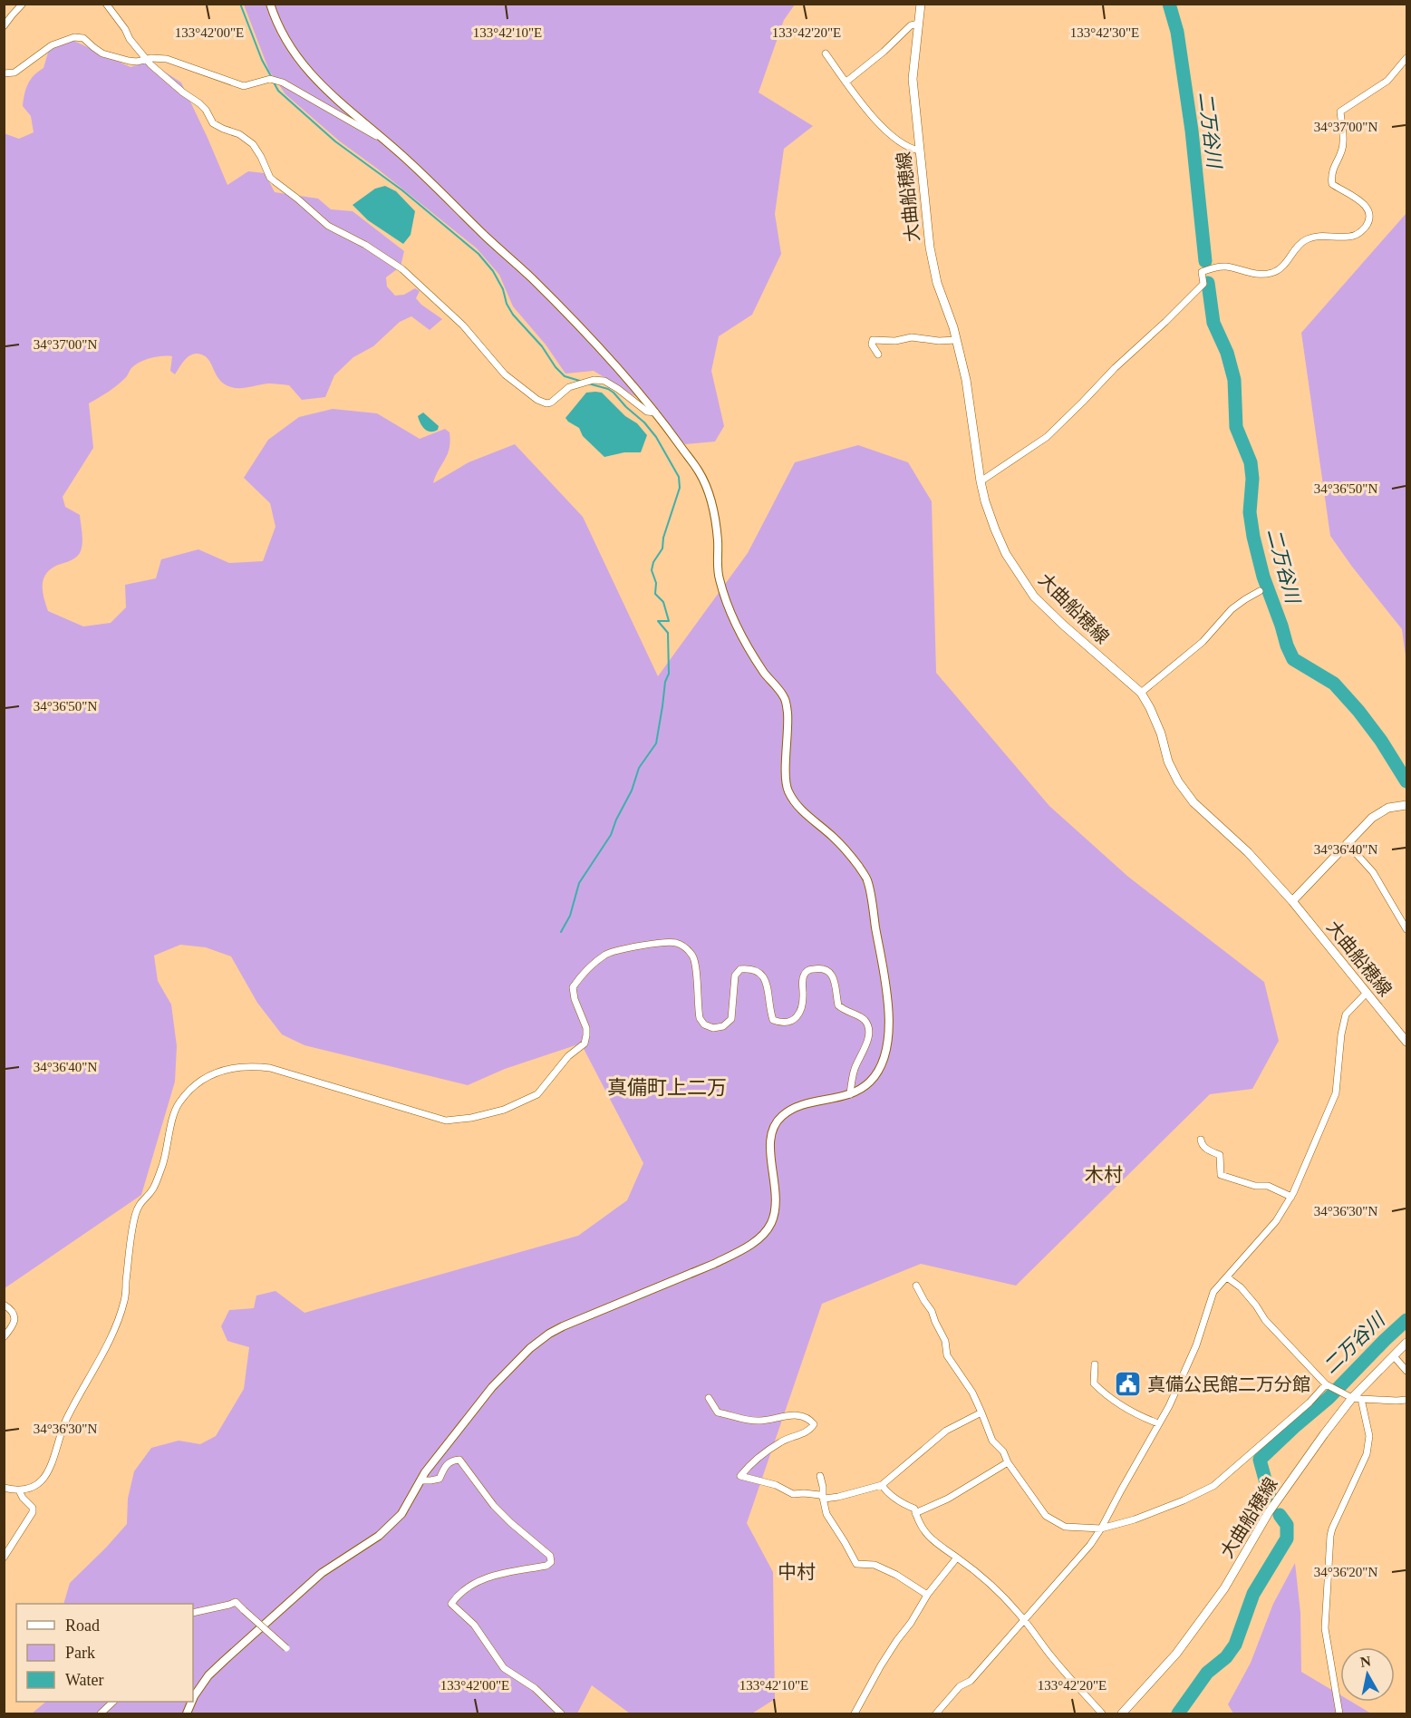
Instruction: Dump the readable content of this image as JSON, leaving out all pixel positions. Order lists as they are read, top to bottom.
{
  "streets": {
    "main road": ["大曲船穂線"]
  },
  "districts": ["真備町上二万", "木村", "中村"],
  "water": ["二万谷川"],
  "places": {
    "public building": ["真備公民館二万分館"]
  },
  "legend": ["Road", "Park", "Water"],
  "north": "top",
  "coordinates": [
    "133°42'00\"E",
    "133°42'20\"E",
    "133°42'10\"E",
    "133°42'30\"E",
    "34°37'00\"N",
    "34°36'50\"N",
    "34°36'40\"N",
    "34°36'30\"N",
    "34°36'20\"N"
  ]
}
